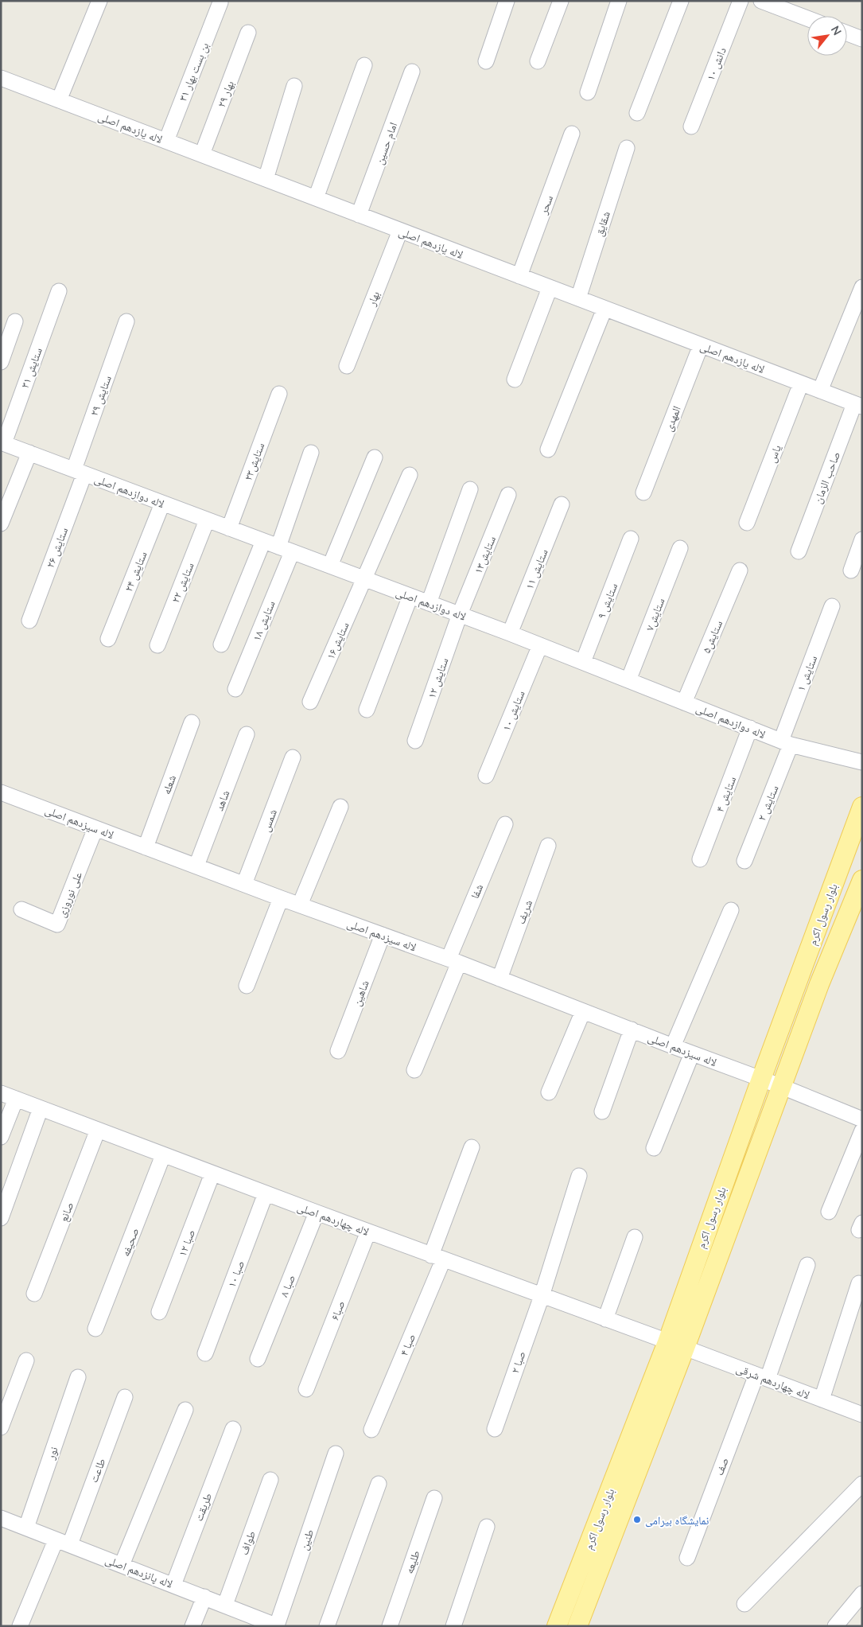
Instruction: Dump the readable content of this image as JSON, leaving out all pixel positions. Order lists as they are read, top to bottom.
{
  "streets": {
    "main road": ["بلوار رسول اکرم"],
    "street": [
      "دانش ۱۰",
      "بن بست بهار ٣١",
      "بهار ۲۹",
      "لاله یازدهم اصلی",
      "امام حسین",
      "سحر",
      "شقایق",
      "بهار",
      "ستایش ۳۱",
      "ستایش ۲۹",
      "المهدی",
      "یاس",
      "ستایش۲۳",
      "صاحب الزمان",
      "لاله دوازدهم اصلی",
      "ستایش ۲۶",
      "ستایش۱۳",
      "ستایش ۱۱",
      "ستایش ۲۴",
      "ستایش ۲۲",
      "ستایش ۹",
      "ستایش۷",
      "ستایش ۱۸",
      "ستایش۵",
      "ستایش۱۶",
      "ستایش ۱",
      "ستایش ۱۲",
      "ستایش ۱۰",
      "شعله",
      "ستایش ۴",
      "شاهد",
      "ستایش ۲",
      "شمس",
      "لاله سیزدهم اصلی",
      "شفا",
      "علی نوروزی",
      "شریف",
      "شاهین",
      "صانع",
      "لاله چهاردهم اصلی",
      "صحیفه",
      "صبا ۱۲",
      "صبا ۱۰",
      "صبا ۸",
      "صبا۶",
      "صبا ۴",
      "صبا ۲",
      "لاله چهاردهم شرقی",
      "نور",
      "صف",
      "طاعت",
      "طریقت",
      "طنین",
      "طواف",
      "طلیعه",
      "لاله پانزدهم اصلی"
    ]
  },
  "crossings": [
    ["بن بست بهار ٣١", "لاله یازدهم اصلی"],
    ["بهار ۲۹", "لاله یازدهم اصلی"],
    ["لاله یازدهم اصلی", "امام حسین"],
    ["لاله یازدهم اصلی", "سحر"],
    ["لاله یازدهم اصلی", "شقایق"],
    ["لاله یازدهم اصلی", "بهار"],
    ["لاله یازدهم اصلی", "المهدی"],
    ["لاله یازدهم اصلی", "یاس"],
    ["لاله یازدهم اصلی", "صاحب الزمان"],
    ["ستایش ۳۱", "لاله دوازدهم اصلی"],
    ["ستایش ۲۹", "لاله دوازدهم اصلی"],
    ["ستایش ۲۹", "ستایش ۲۶"],
    ["ستایش۲۳", "لاله دوازدهم اصلی"],
    ["لاله دوازدهم اصلی", "ستایش ۲۶"],
    ["لاله دوازدهم اصلی", "ستایش۱۳"],
    ["لاله دوازدهم اصلی", "ستایش ۱۱"],
    ["لاله دوازدهم اصلی", "ستایش ۲۴"],
    ["لاله دوازدهم اصلی", "ستایش ۲۲"],
    ["لاله دوازدهم اصلی", "ستایش ۹"],
    ["لاله دوازدهم اصلی", "ستایش۷"],
    ["لاله دوازدهم اصلی", "ستایش ۱۸"],
    ["لاله دوازدهم اصلی", "ستایش۵"],
    ["لاله دوازدهم اصلی", "ستایش۱۶"],
    ["لاله دوازدهم اصلی", "ستایش ۱"],
    ["لاله دوازدهم اصلی", "ستایش ۱۲"],
    ["لاله دوازدهم اصلی", "ستایش ۱۰"],
    ["لاله دوازدهم اصلی", "ستایش ۴"],
    ["لاله دوازدهم اصلی", "ستایش ۲"],
    ["ستایش۱۳", "ستایش ۱۲"],
    ["ستایش ۱", "ستایش ۲"],
    ["شعله", "لاله سیزدهم اصلی"],
    ["شاهد", "لاله سیزدهم اصلی"],
    ["شمس", "لاله سیزدهم اصلی"],
    ["لاله سیزدهم اصلی", "شفا"],
    ["لاله سیزدهم اصلی", "علی نوروزی"],
    ["لاله سیزدهم اصلی", "شریف"],
    ["لاله سیزدهم اصلی", "بلوار رسول اکرم"],
    ["لاله سیزدهم اصلی", "شاهین"],
    ["بلوار رسول اکرم", "لاله چهاردهم اصلی"],
    ["بلوار رسول اکرم", "لاله چهاردهم شرقی"],
    ["صانع", "لاله چهاردهم اصلی"],
    ["لاله چهاردهم اصلی", "صحیفه"],
    ["لاله چهاردهم اصلی", "صبا ۱۲"],
    ["لاله چهاردهم اصلی", "صبا ۱۰"],
    ["لاله چهاردهم اصلی", "صبا ۸"],
    ["لاله چهاردهم اصلی", "صبا۶"],
    ["لاله چهاردهم اصلی", "صبا ۴"],
    ["لاله چهاردهم اصلی", "صبا ۲"],
    ["لاله چهاردهم اصلی", "لاله چهاردهم شرقی"],
    ["لاله چهاردهم شرقی", "صف"],
    ["نور", "لاله پانزدهم اصلی"],
    ["طاعت", "لاله پانزدهم اصلی"],
    ["طریقت", "لاله پانزدهم اصلی"],
    ["طنین", "لاله پانزدهم اصلی"],
    ["طواف", "لاله پانزدهم اصلی"]
  ],
  "places": ["نمایشگاه بیرامی"],
  "north": "top right"
}
